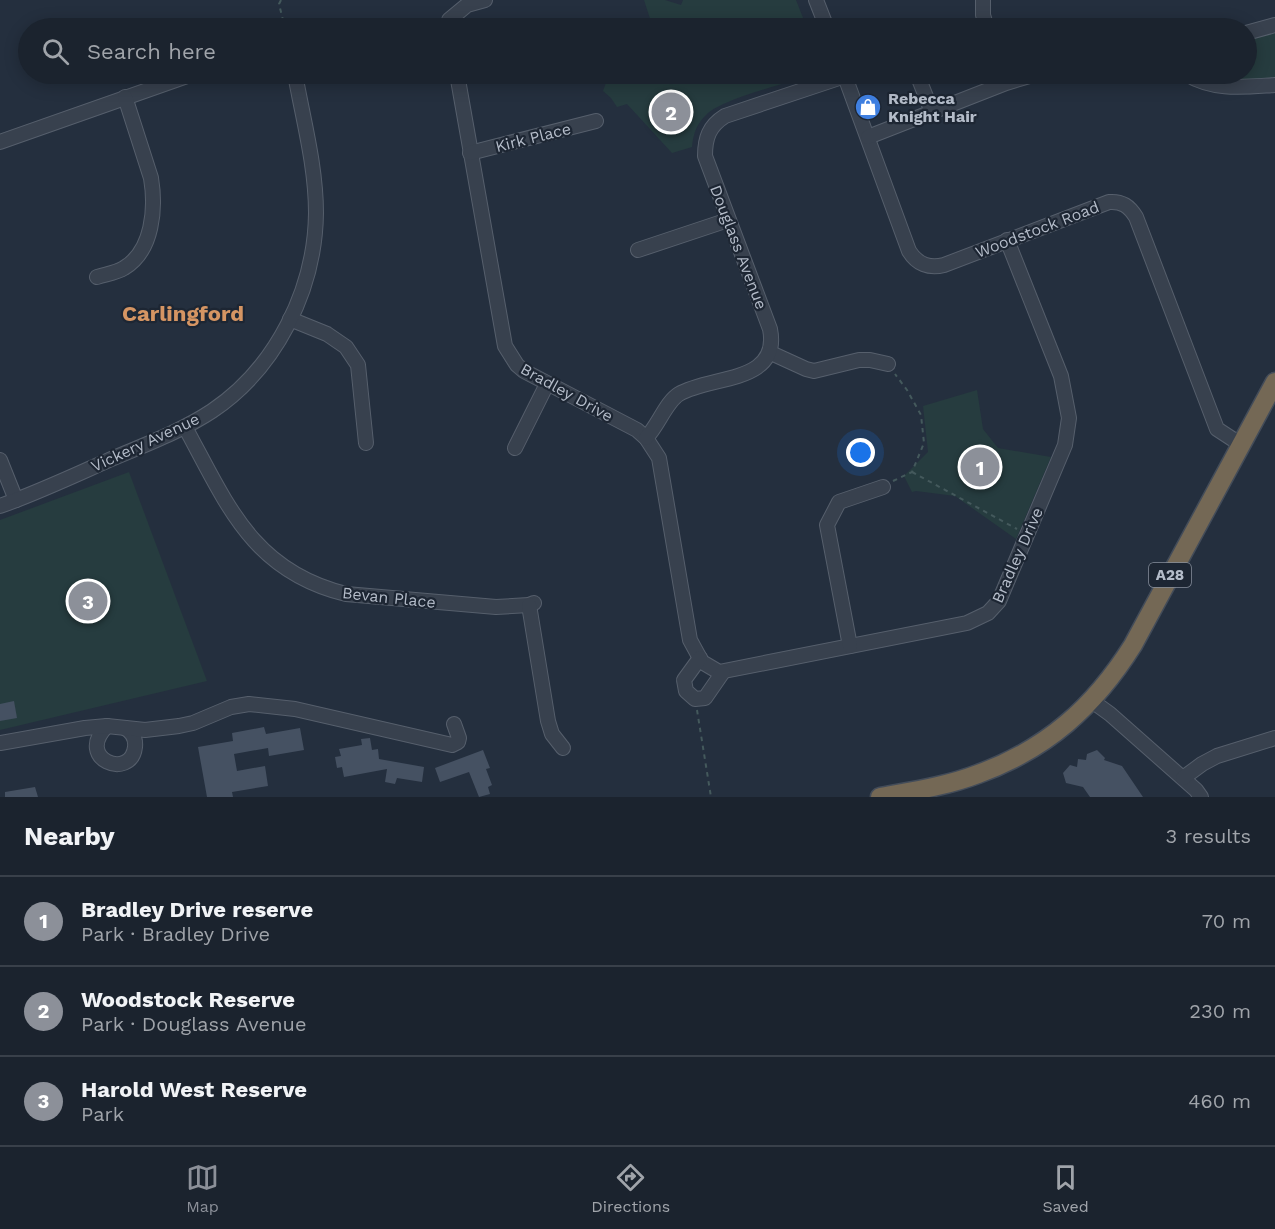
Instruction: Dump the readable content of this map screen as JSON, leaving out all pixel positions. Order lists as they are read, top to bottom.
{
  "streets": {
    "highway": ["A28"],
    "street": [
      "Kirk Place",
      "Woodstock Road",
      "Douglass Avenue",
      "Bradley Drive",
      "Vickery Avenue",
      "Bevan Place"
    ]
  },
  "crossings": [
    ["Kirk Place", "Bradley Drive"],
    ["Woodstock Road", "Bradley Drive"],
    ["Woodstock Road", "A28"],
    ["Vickery Avenue", "Bevan Place"]
  ],
  "districts": ["Carlingford"],
  "places": {
    "shop": ["Rebecca Knight Hair"]
  },
  "page": {
    "search": "Search here",
    "pins": ["2", "1", "3"],
    "heading": ["Nearby", "3 results"],
    "list": [
      {
        "mark": "1",
        "name": "Bradley Drive reserve",
        "note": "Park · Bradley Drive",
        "value": "70 m"
      },
      {
        "mark": "2",
        "name": "Woodstock Reserve",
        "note": "Park · Douglass Avenue",
        "value": "230 m"
      },
      {
        "mark": "3",
        "name": "Harold West Reserve",
        "note": "Park",
        "value": "460 m"
      }
    ],
    "nav": ["Map", "Directions", "Saved"]
  }
}
